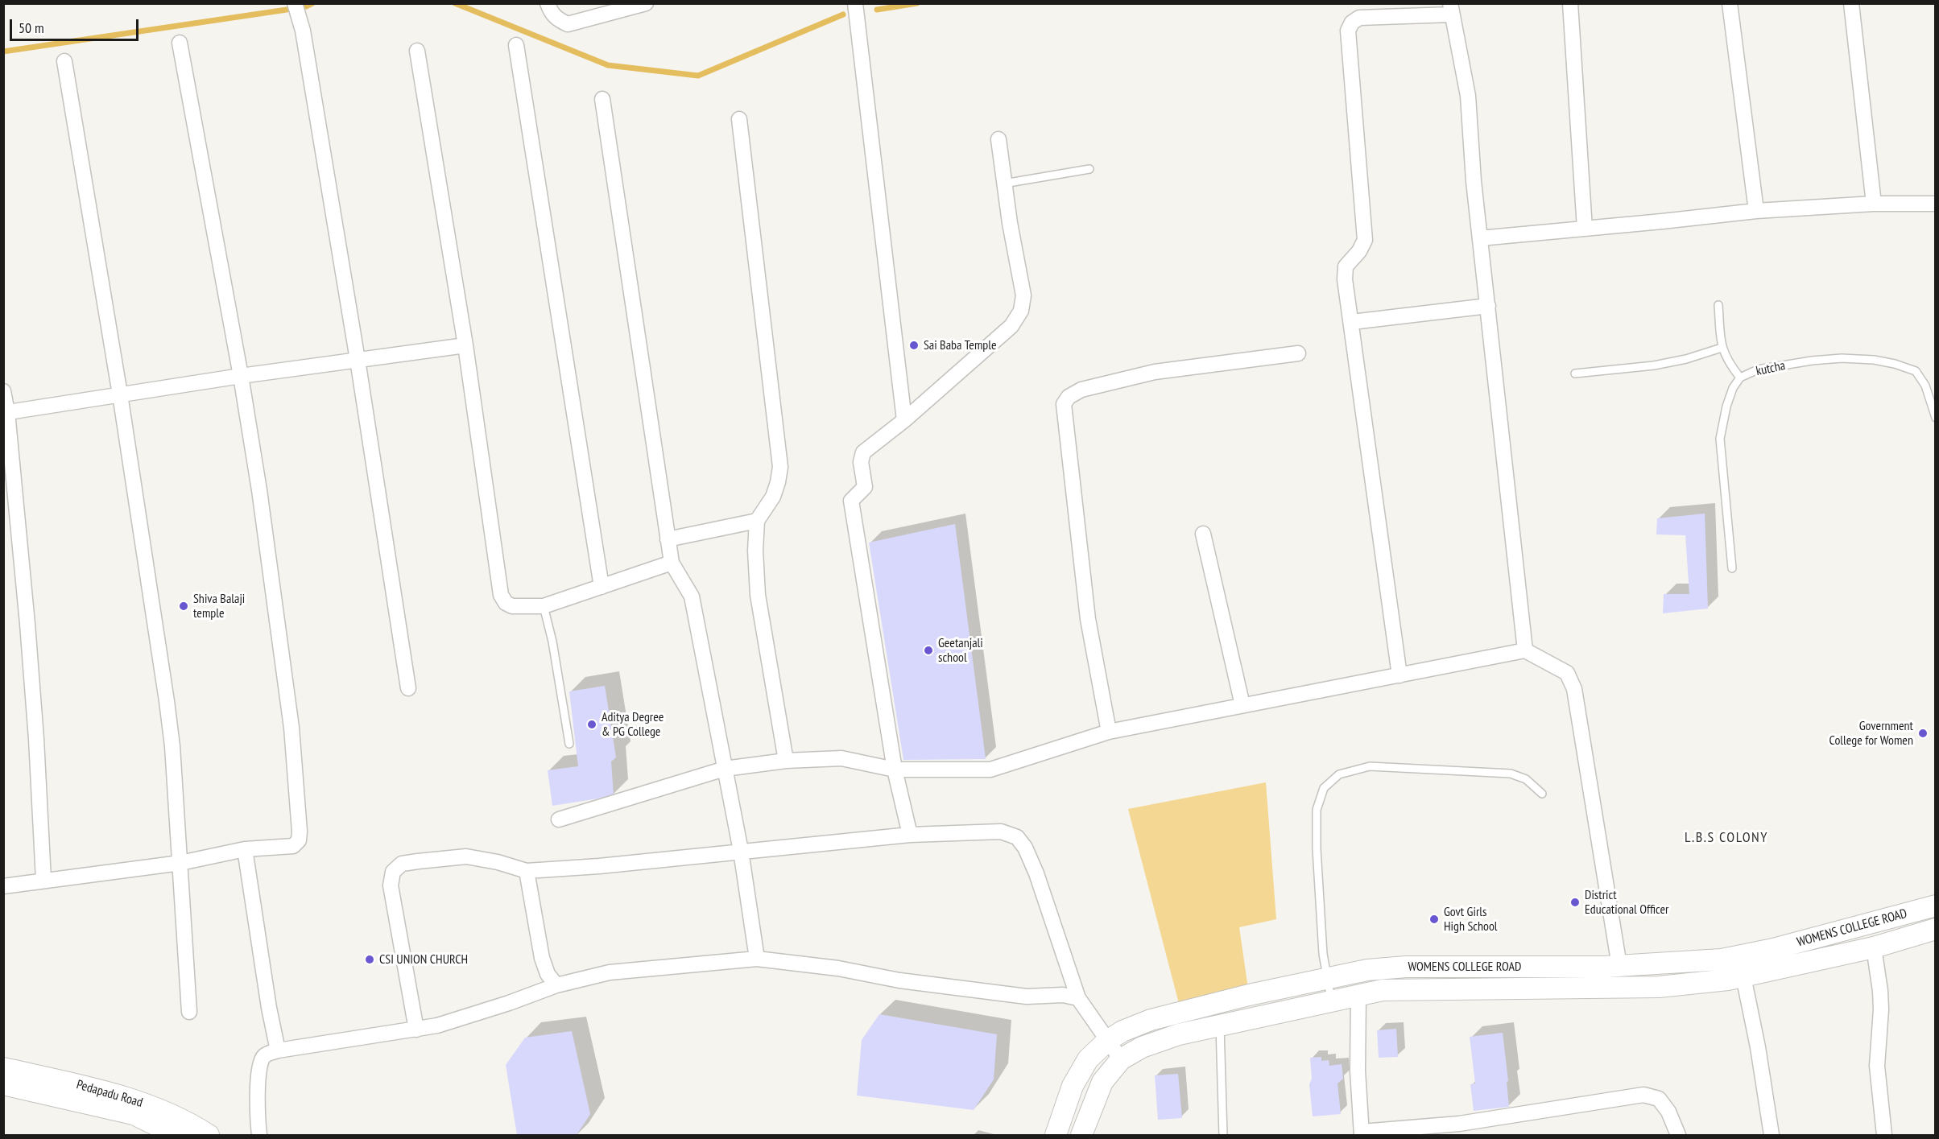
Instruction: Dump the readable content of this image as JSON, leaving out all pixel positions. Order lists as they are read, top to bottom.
{
  "streets": {
    "main road": ["WOMENS COLLEGE ROAD", "Pedapadu Road"],
    "lane": ["kutcha"]
  },
  "districts": ["L.B.S COLONY"],
  "places": [
    "Sai Baba Temple",
    "Shiva Balaji temple",
    "Geetanjali school",
    "Aditya Degree & PG College",
    "Government College for Women",
    "District Educational Officer",
    "Govt Girls High School",
    "CSI UNION CHURCH"
  ],
  "scale_bar": "50 m"
}
